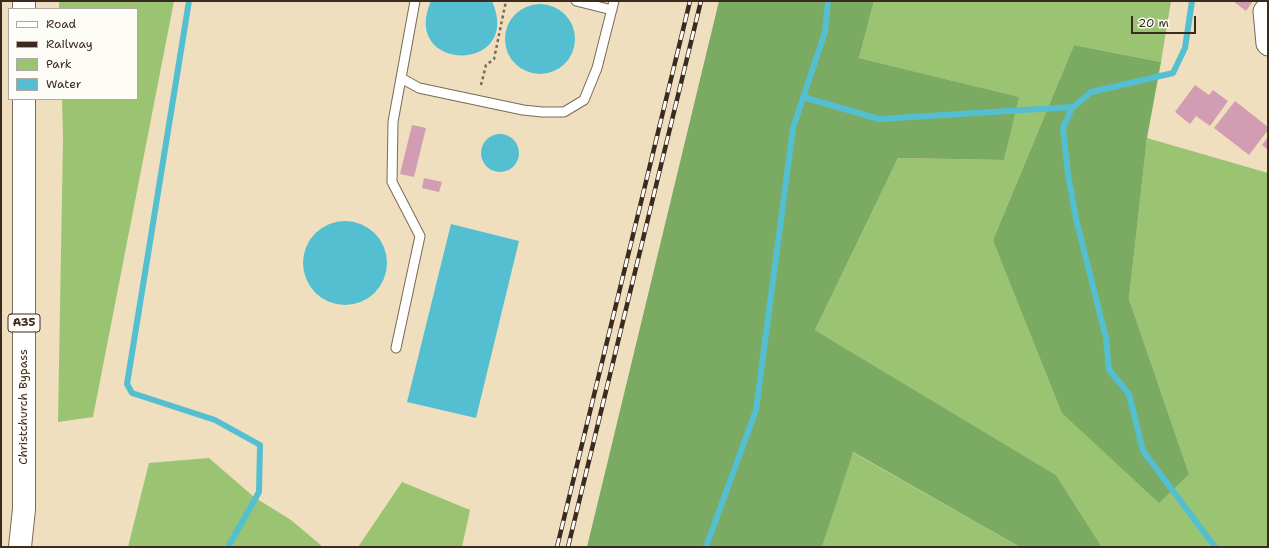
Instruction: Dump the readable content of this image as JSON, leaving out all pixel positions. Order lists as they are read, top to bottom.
{
  "streets": {
    "main road": ["A35", "Christchurch Bypass"]
  },
  "legend": [
    "Road",
    "Railway",
    "Park",
    "Water"
  ],
  "scale_bar": "20 m"
}
